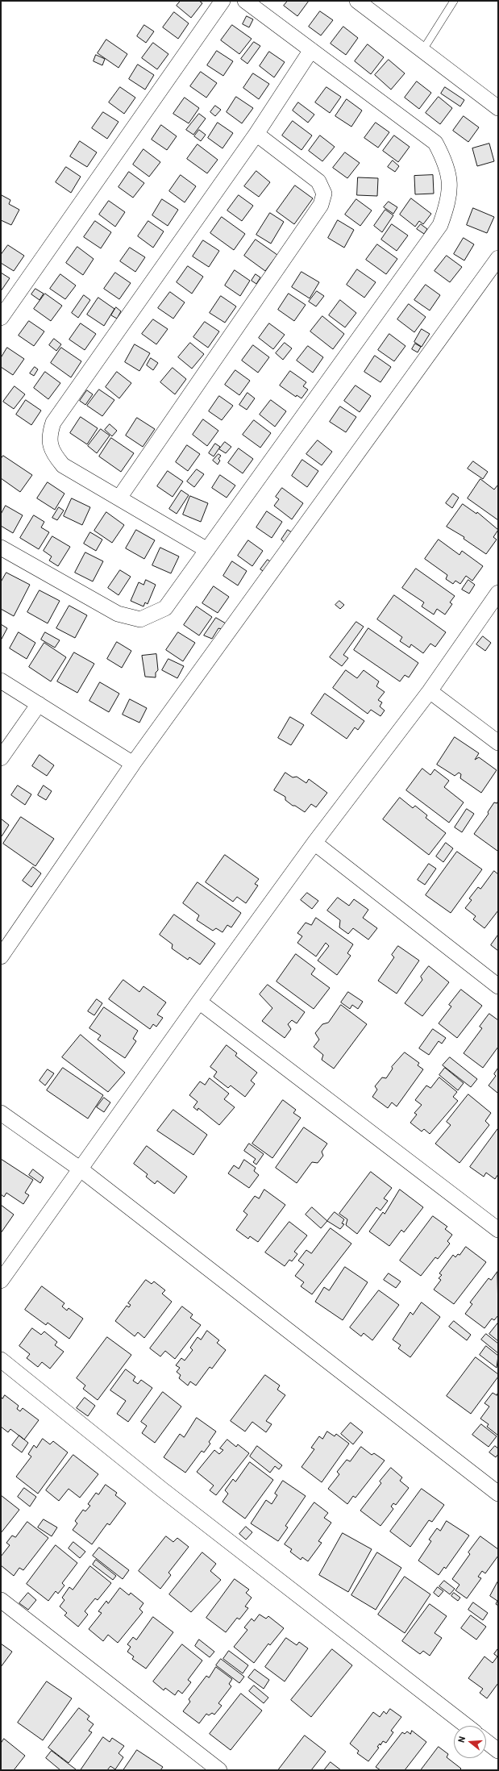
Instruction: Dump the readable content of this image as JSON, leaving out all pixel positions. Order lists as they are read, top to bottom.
{
  "north": "left"
}
